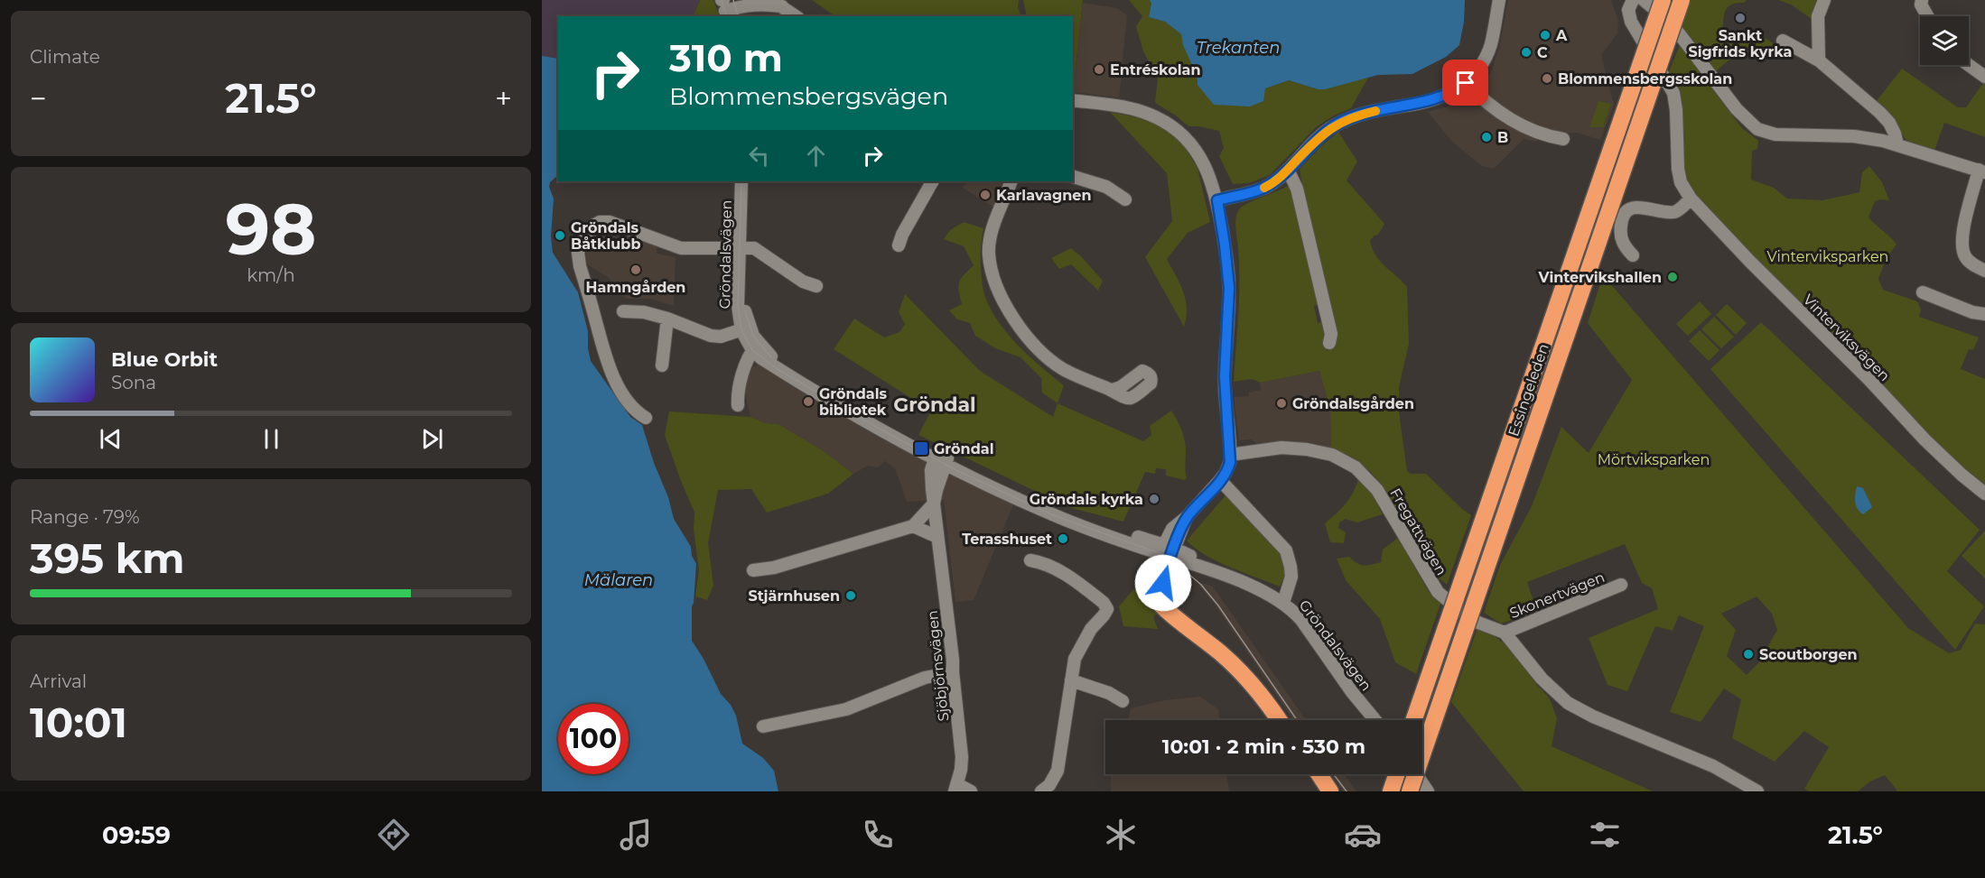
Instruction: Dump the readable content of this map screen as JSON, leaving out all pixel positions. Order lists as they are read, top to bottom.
{
  "streets": {
    "highway": ["Essingeleden"],
    "street": [
      "Gröndalsvägen",
      "Vinterviksvägen",
      "Fregattvägen",
      "Skonertvägen",
      "Sjöbjörnsvägen"
    ]
  },
  "crossings": [
    ["Gröndalsvägen", "Sjöbjörnsvägen"],
    ["Fregattvägen", "Skonertvägen"]
  ],
  "districts": ["Gröndal"],
  "water": ["Trekanten", "Mälaren"],
  "parks": ["Vinterviksparken", "Mörtviksparken"],
  "places": {
    "other": [
      "Sankt Sigfrids kyrka",
      "A",
      "C",
      "Entréskolan",
      "Blommensbergsskolan",
      "B",
      "Karlavagnen",
      "Gröndals Båtklubb",
      "Hamngården",
      "Vintervikshallen",
      "Gröndals bibliotek",
      "Gröndalsgården",
      "Gröndals kyrka",
      "Terasshuset",
      "Stjärnhusen",
      "Scoutborgen"
    ],
    "transit": ["Gröndal"]
  },
  "page": {
    "tile": [
      "Climate",
      ["98", "km/h"],
      ["Range · 79%", "395 km"],
      ["Arrival", "10:01"]
    ],
    "turn": ["310 m", "Blommensbergsvägen"],
    "heat": ["−", "21.5°", "+"],
    "song": ["Blue Orbit", "Sona"],
    "limit": "100",
    "trip": "10:01 · 2 min · 530 m",
    "tabs": ["09:59", "21.5°"]
  }
}
